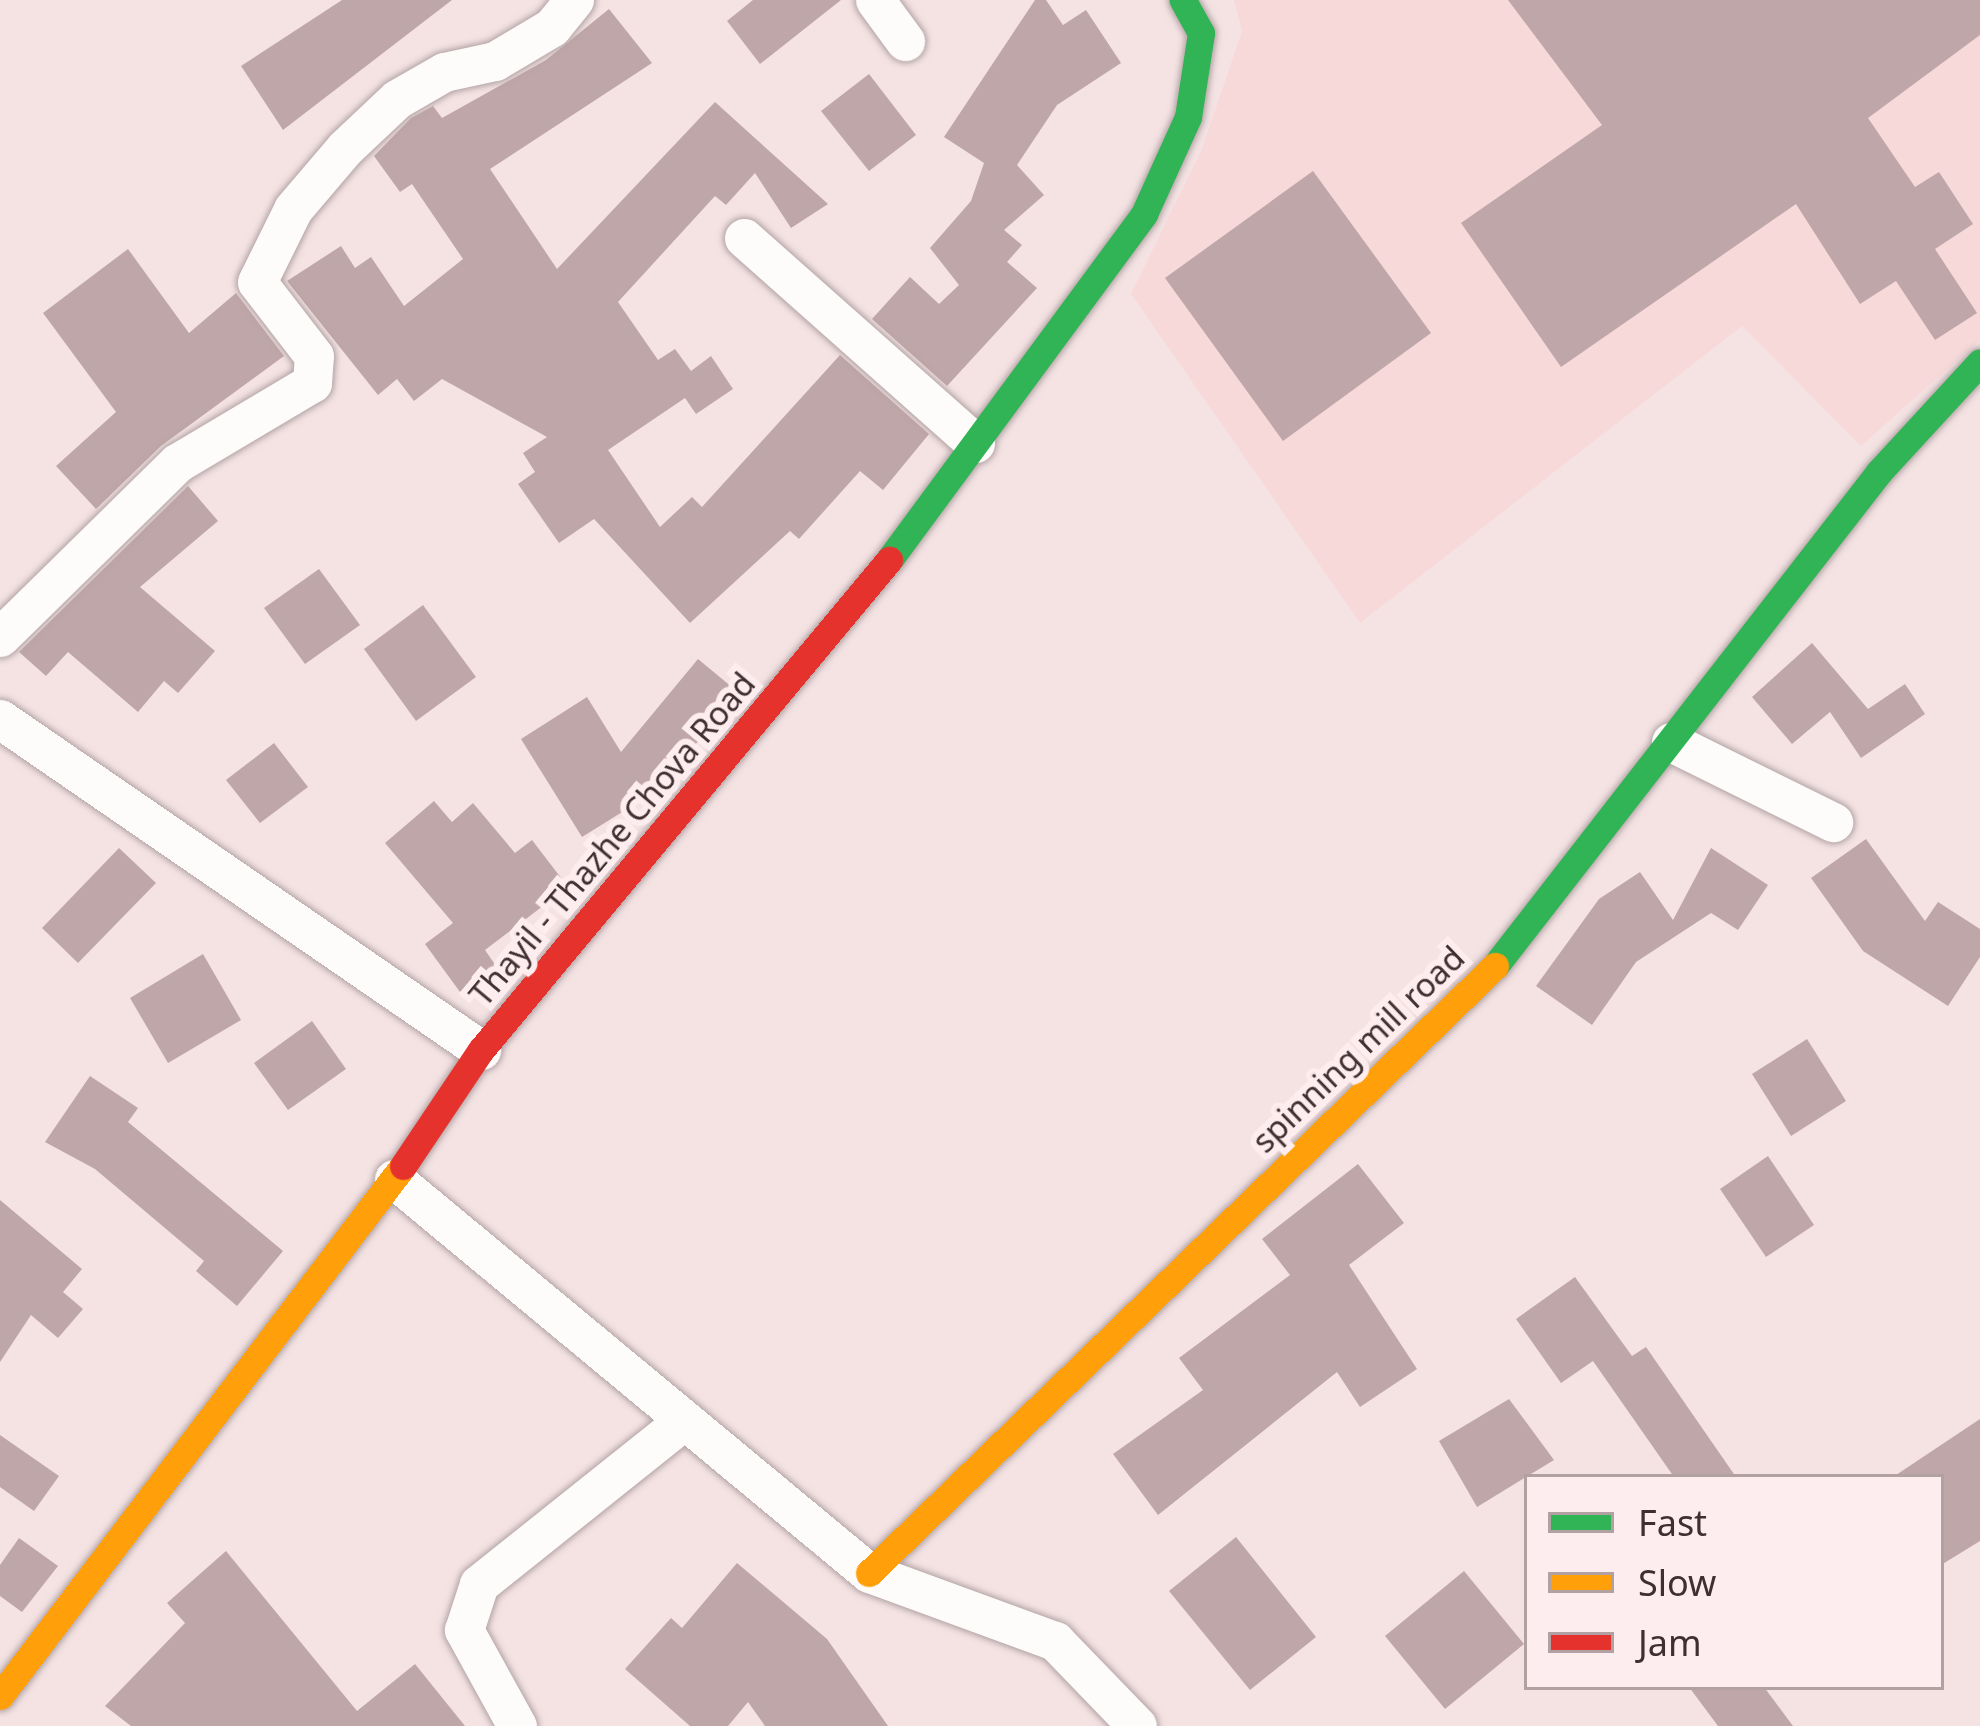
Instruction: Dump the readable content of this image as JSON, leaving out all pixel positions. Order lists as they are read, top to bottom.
{
  "streets": {
    "street": ["Thayil - Thazhe Chova Road", "spinning mill road"]
  },
  "legend": ["Fast", "Slow", "Jam"]
}
